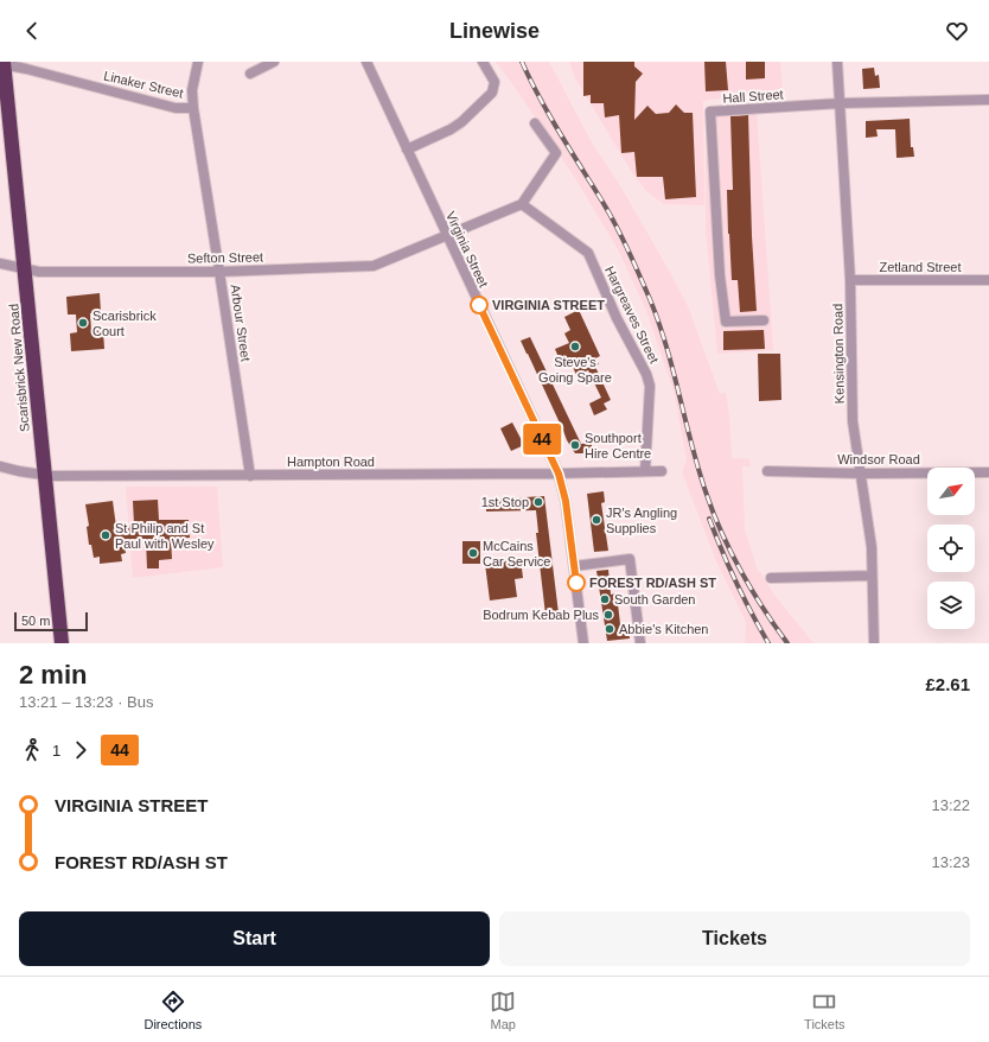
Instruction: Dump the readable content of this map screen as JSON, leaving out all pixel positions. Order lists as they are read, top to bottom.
{
  "streets": {
    "highway": ["Scarisbrick New Road"],
    "street": [
      "Linaker Street",
      "Hall Street",
      "Virginia Street",
      "Sefton Street",
      "Zetland Street",
      "Hargreaves Street",
      "Arbour Street",
      "Kensington Road",
      "Windsor Road",
      "Hampton Road"
    ]
  },
  "crossings": [
    ["Linaker Street", "Arbour Street"],
    ["Linaker Street", "Scarisbrick New Road"],
    ["Hall Street", "Kensington Road"],
    ["Virginia Street", "Sefton Street"],
    ["Virginia Street", "Hampton Road"],
    ["Sefton Street", "Hargreaves Street"],
    ["Sefton Street", "Arbour Street"],
    ["Sefton Street", "Scarisbrick New Road"],
    ["Zetland Street", "Kensington Road"],
    ["Hargreaves Street", "Hampton Road"],
    ["Arbour Street", "Hampton Road"],
    ["Kensington Road", "Windsor Road"],
    ["Scarisbrick New Road", "Hampton Road"]
  ],
  "places": [
    "VIRGINIA STREET",
    "Scarisbrick Court",
    "Steve's Going Spare",
    "Southport Hire Centre",
    "1st Stop",
    "JR's Angling Supplies",
    "St Philip and St Paul with Wesley",
    "McCains Car Service",
    "FOREST RD/ASH ST",
    "South Garden",
    "Bodrum Kebab Plus",
    "Abbie's Kitchen"
  ],
  "lines": ["bus line 44"],
  "scale_bar": "50 m",
  "north": "top right",
  "page": {
    "header": "Linewise",
    "on_map": "44",
    "scale": "50 m",
    "heading": ["2 min", "13:21 – 13:23 · Bus", "£2.61"],
    "legs": ["1", "44"],
    "list": [
      {
        "name": "VIRGINIA STREET",
        "value": "13:22"
      },
      {
        "name": "FOREST RD/ASH ST",
        "value": "13:23"
      }
    ],
    "buttons": ["Start", "Tickets"],
    "tabs": ["Directions", "Map", "Tickets"]
  }
}
